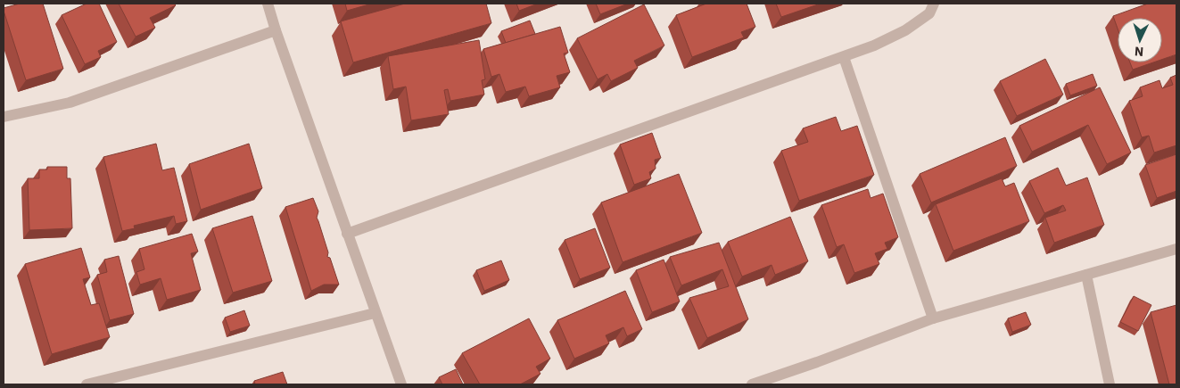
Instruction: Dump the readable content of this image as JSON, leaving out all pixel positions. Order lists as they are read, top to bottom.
{
  "north": "bottom"
}
